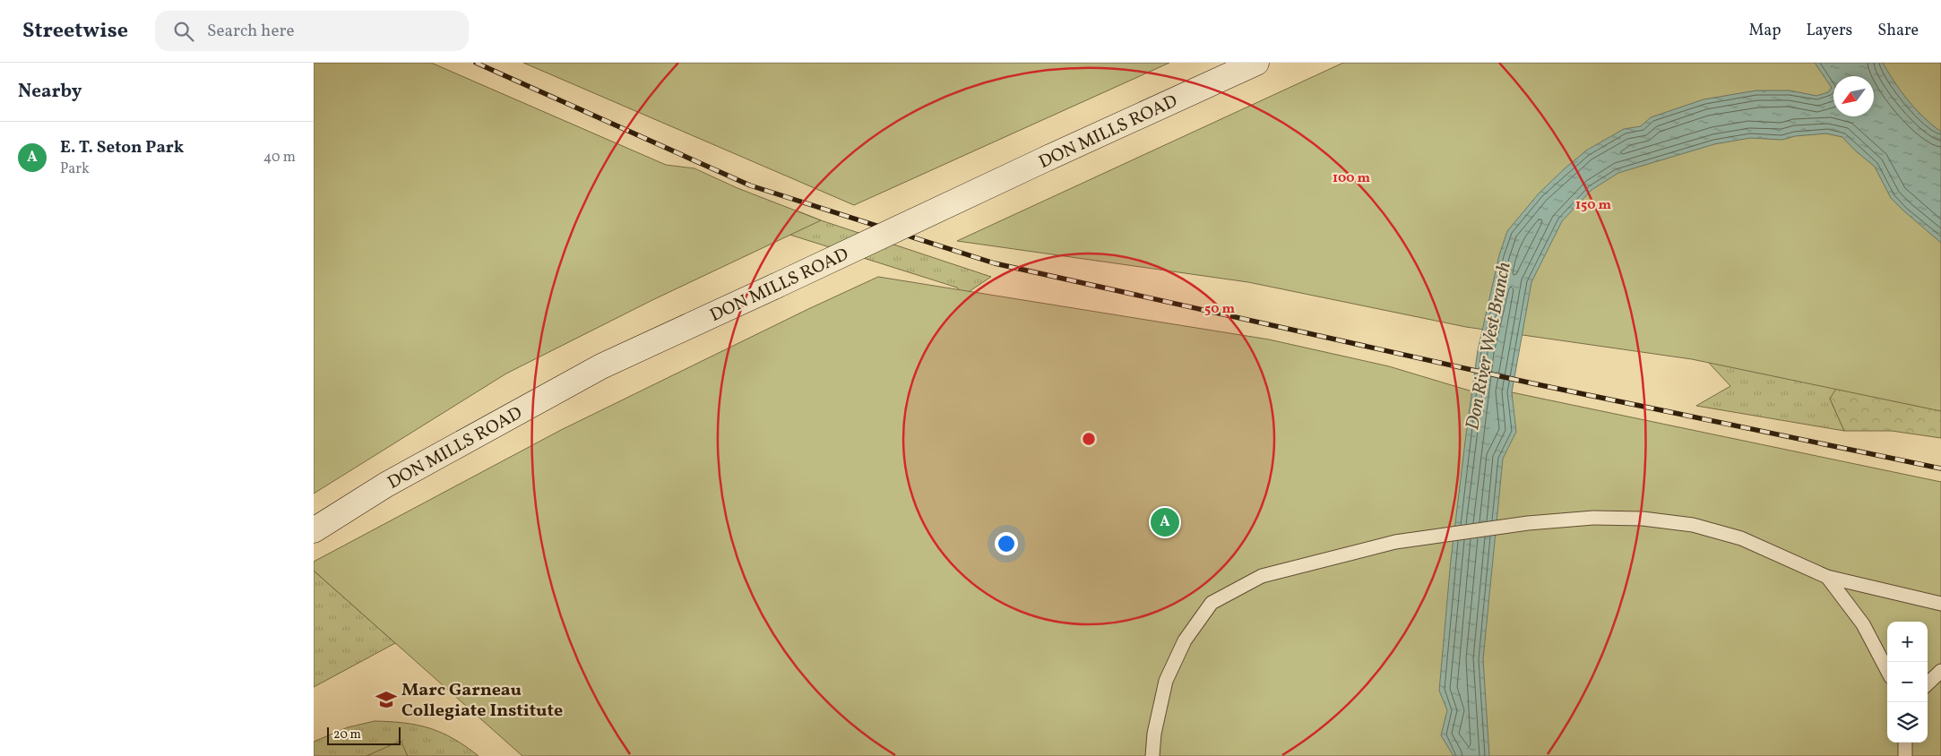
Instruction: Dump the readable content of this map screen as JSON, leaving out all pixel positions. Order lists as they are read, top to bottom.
{
  "streets": {
    "main road": ["DON MILLS ROAD"]
  },
  "water": ["Don River West Branch"],
  "places": {
    "school or university": ["Marc Garneau Collegiate Institute"]
  },
  "scale_bar": "20 m",
  "north": "bottom left",
  "page": {
    "header": "Streetwise",
    "search": "Search here",
    "nav": ["Map", "Layers", "Share"],
    "heading": "Nearby",
    "list": [
      {
        "mark": "A",
        "name": "E. T. Seton Park",
        "note": "Park",
        "value": "40 m"
      }
    ],
    "pins": "A",
    "map_buttons": ["+", "−"],
    "scale": "20 m"
  },
  "rings": ["100 m", "150 m", "50 m"]
}
